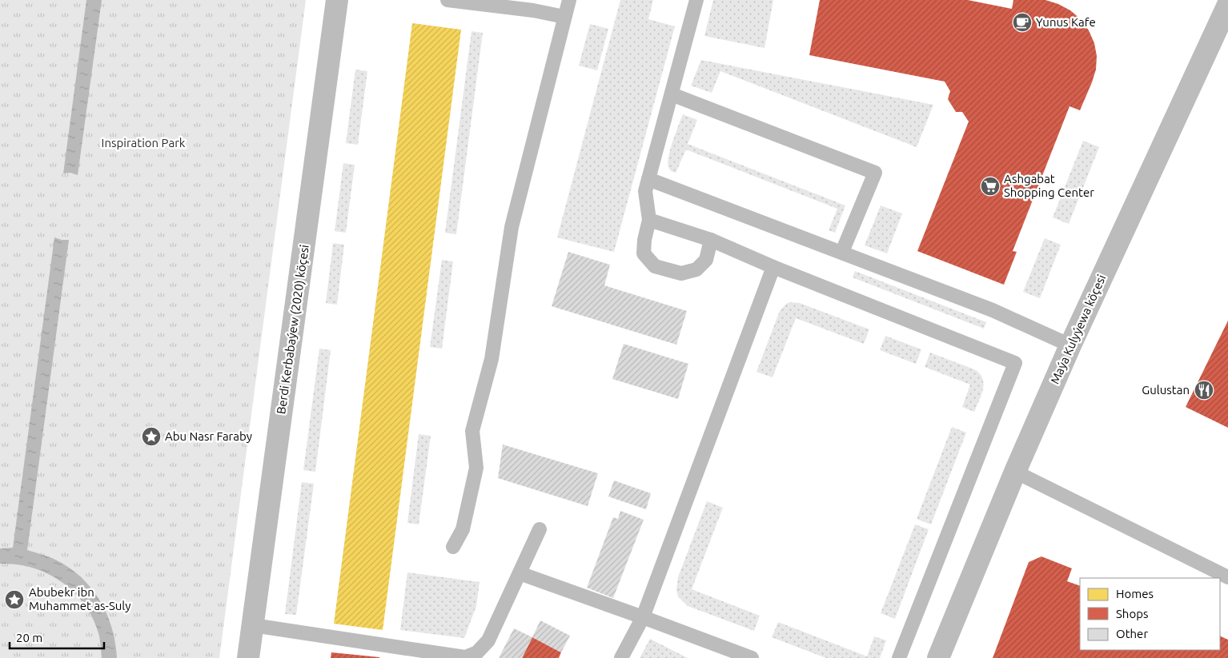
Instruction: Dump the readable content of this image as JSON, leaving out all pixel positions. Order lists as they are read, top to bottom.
{
  "streets": {
    "street": ["Berdi Kerbabaýew (2020) köçesi", "Maýa Kulyýewa köçesi"]
  },
  "parks": ["Inspiration Park"],
  "places": {
    "cafe": ["Yunus Kafe"],
    "supermarket": ["Ashgabat Shopping Center"],
    "restaurant": ["Gulustan"],
    "place": ["Abu Nasr Faraby", "Abubekr ibn Muhammet as-Suly"]
  },
  "legend": ["Homes", "Shops", "Other"],
  "scale_bar": "20 m"
}
